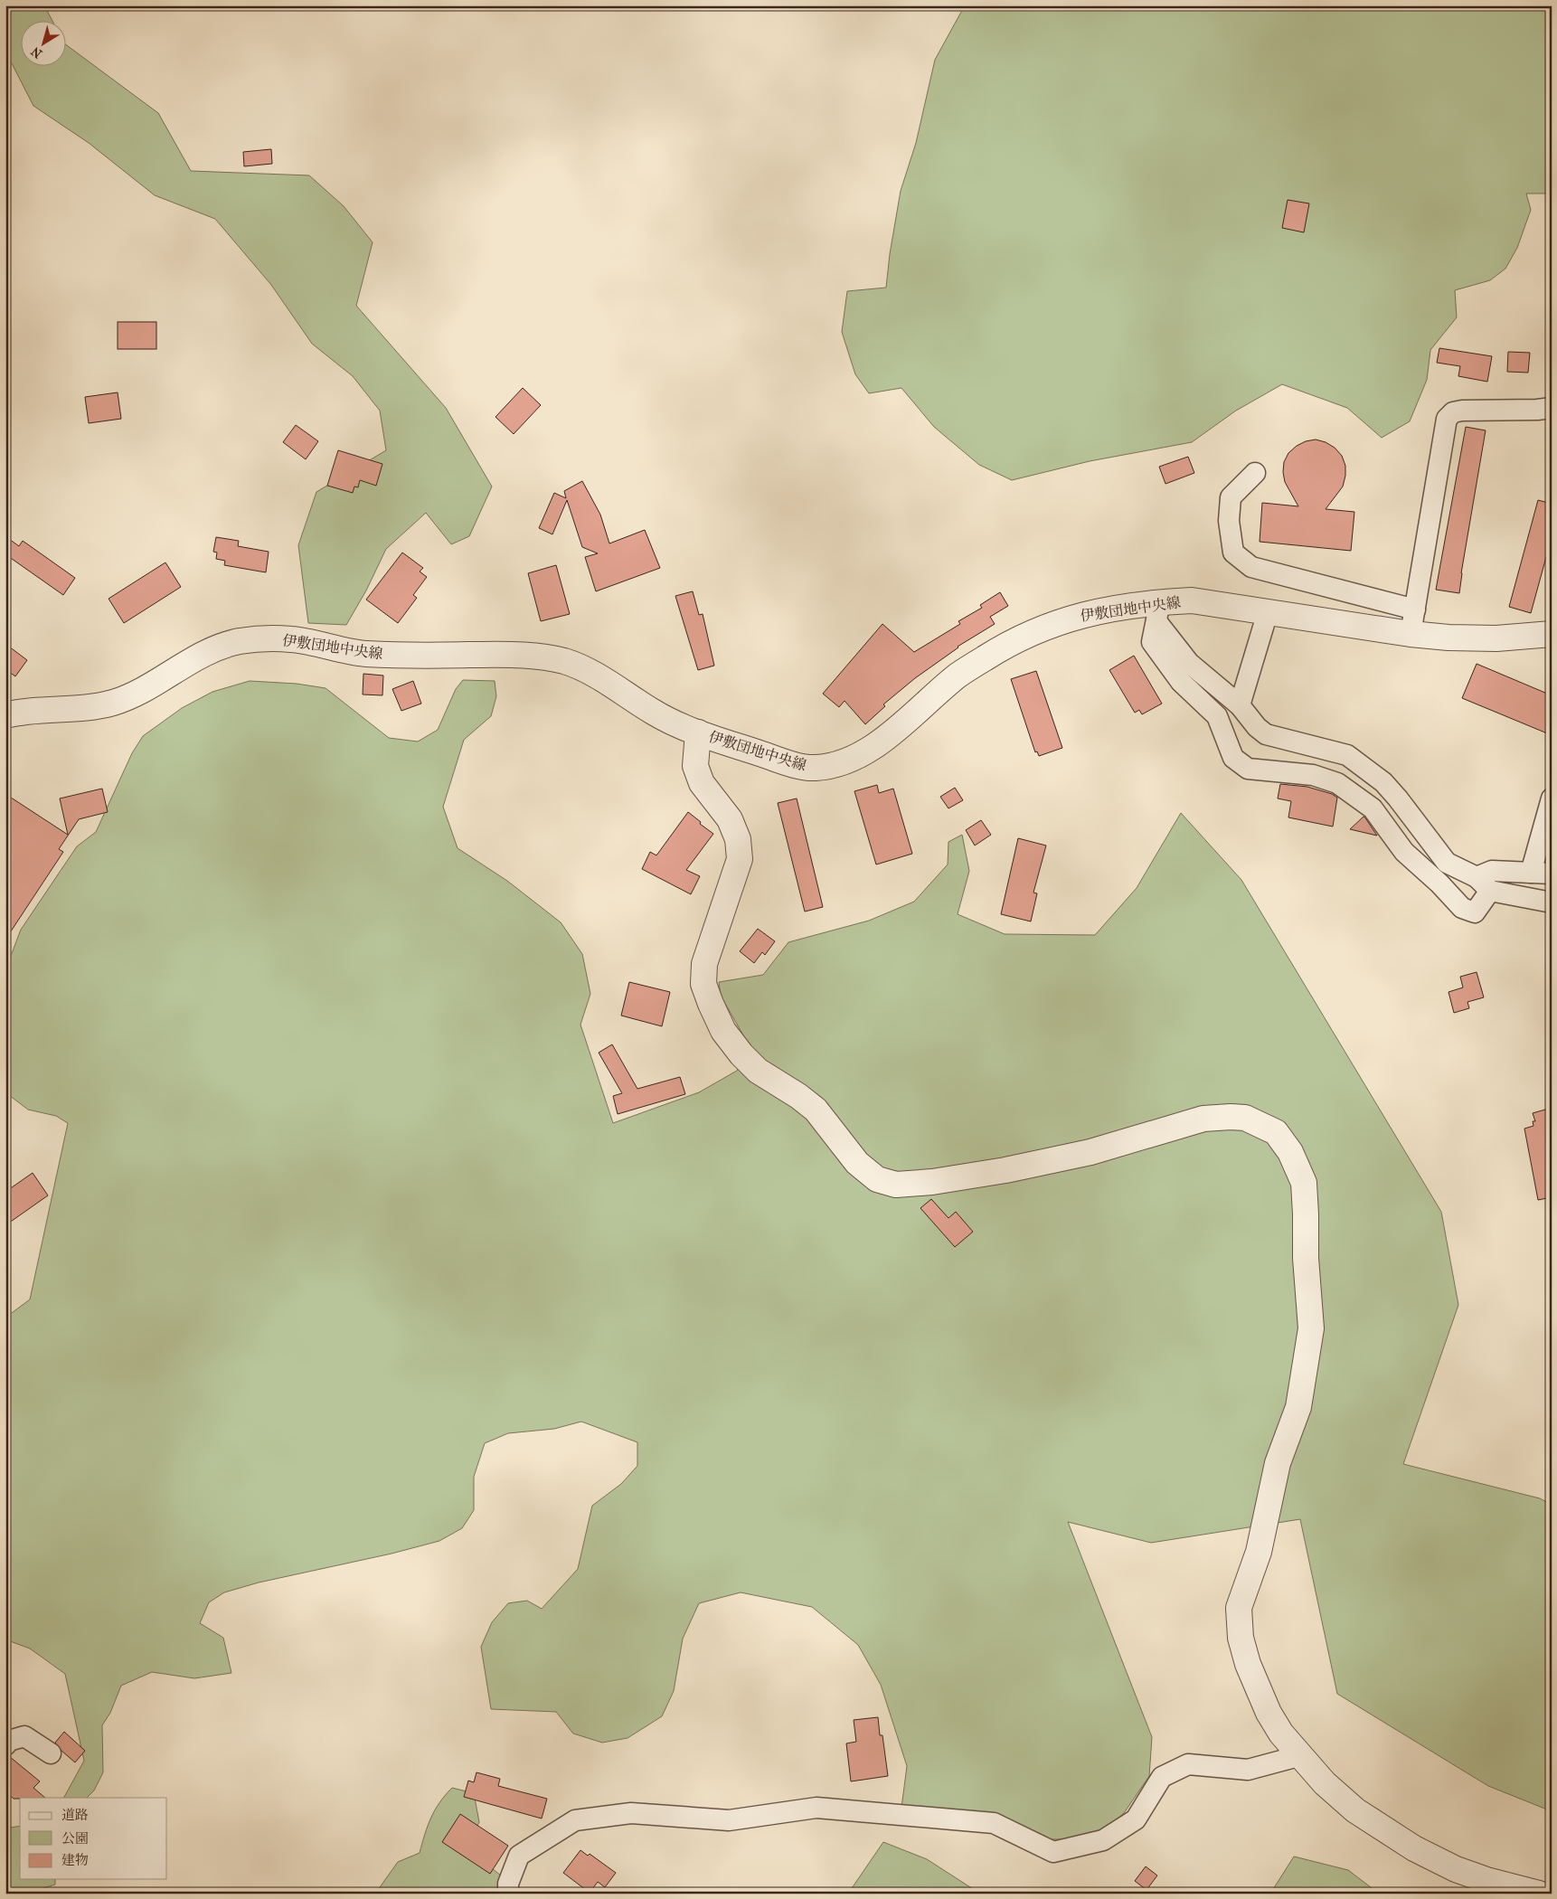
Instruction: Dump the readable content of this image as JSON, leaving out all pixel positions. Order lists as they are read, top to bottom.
{
  "streets": {
    "street": ["伊敷団地中央線"]
  },
  "legend": ["道路", "公園", "建物"],
  "north": "bottom left"
}
